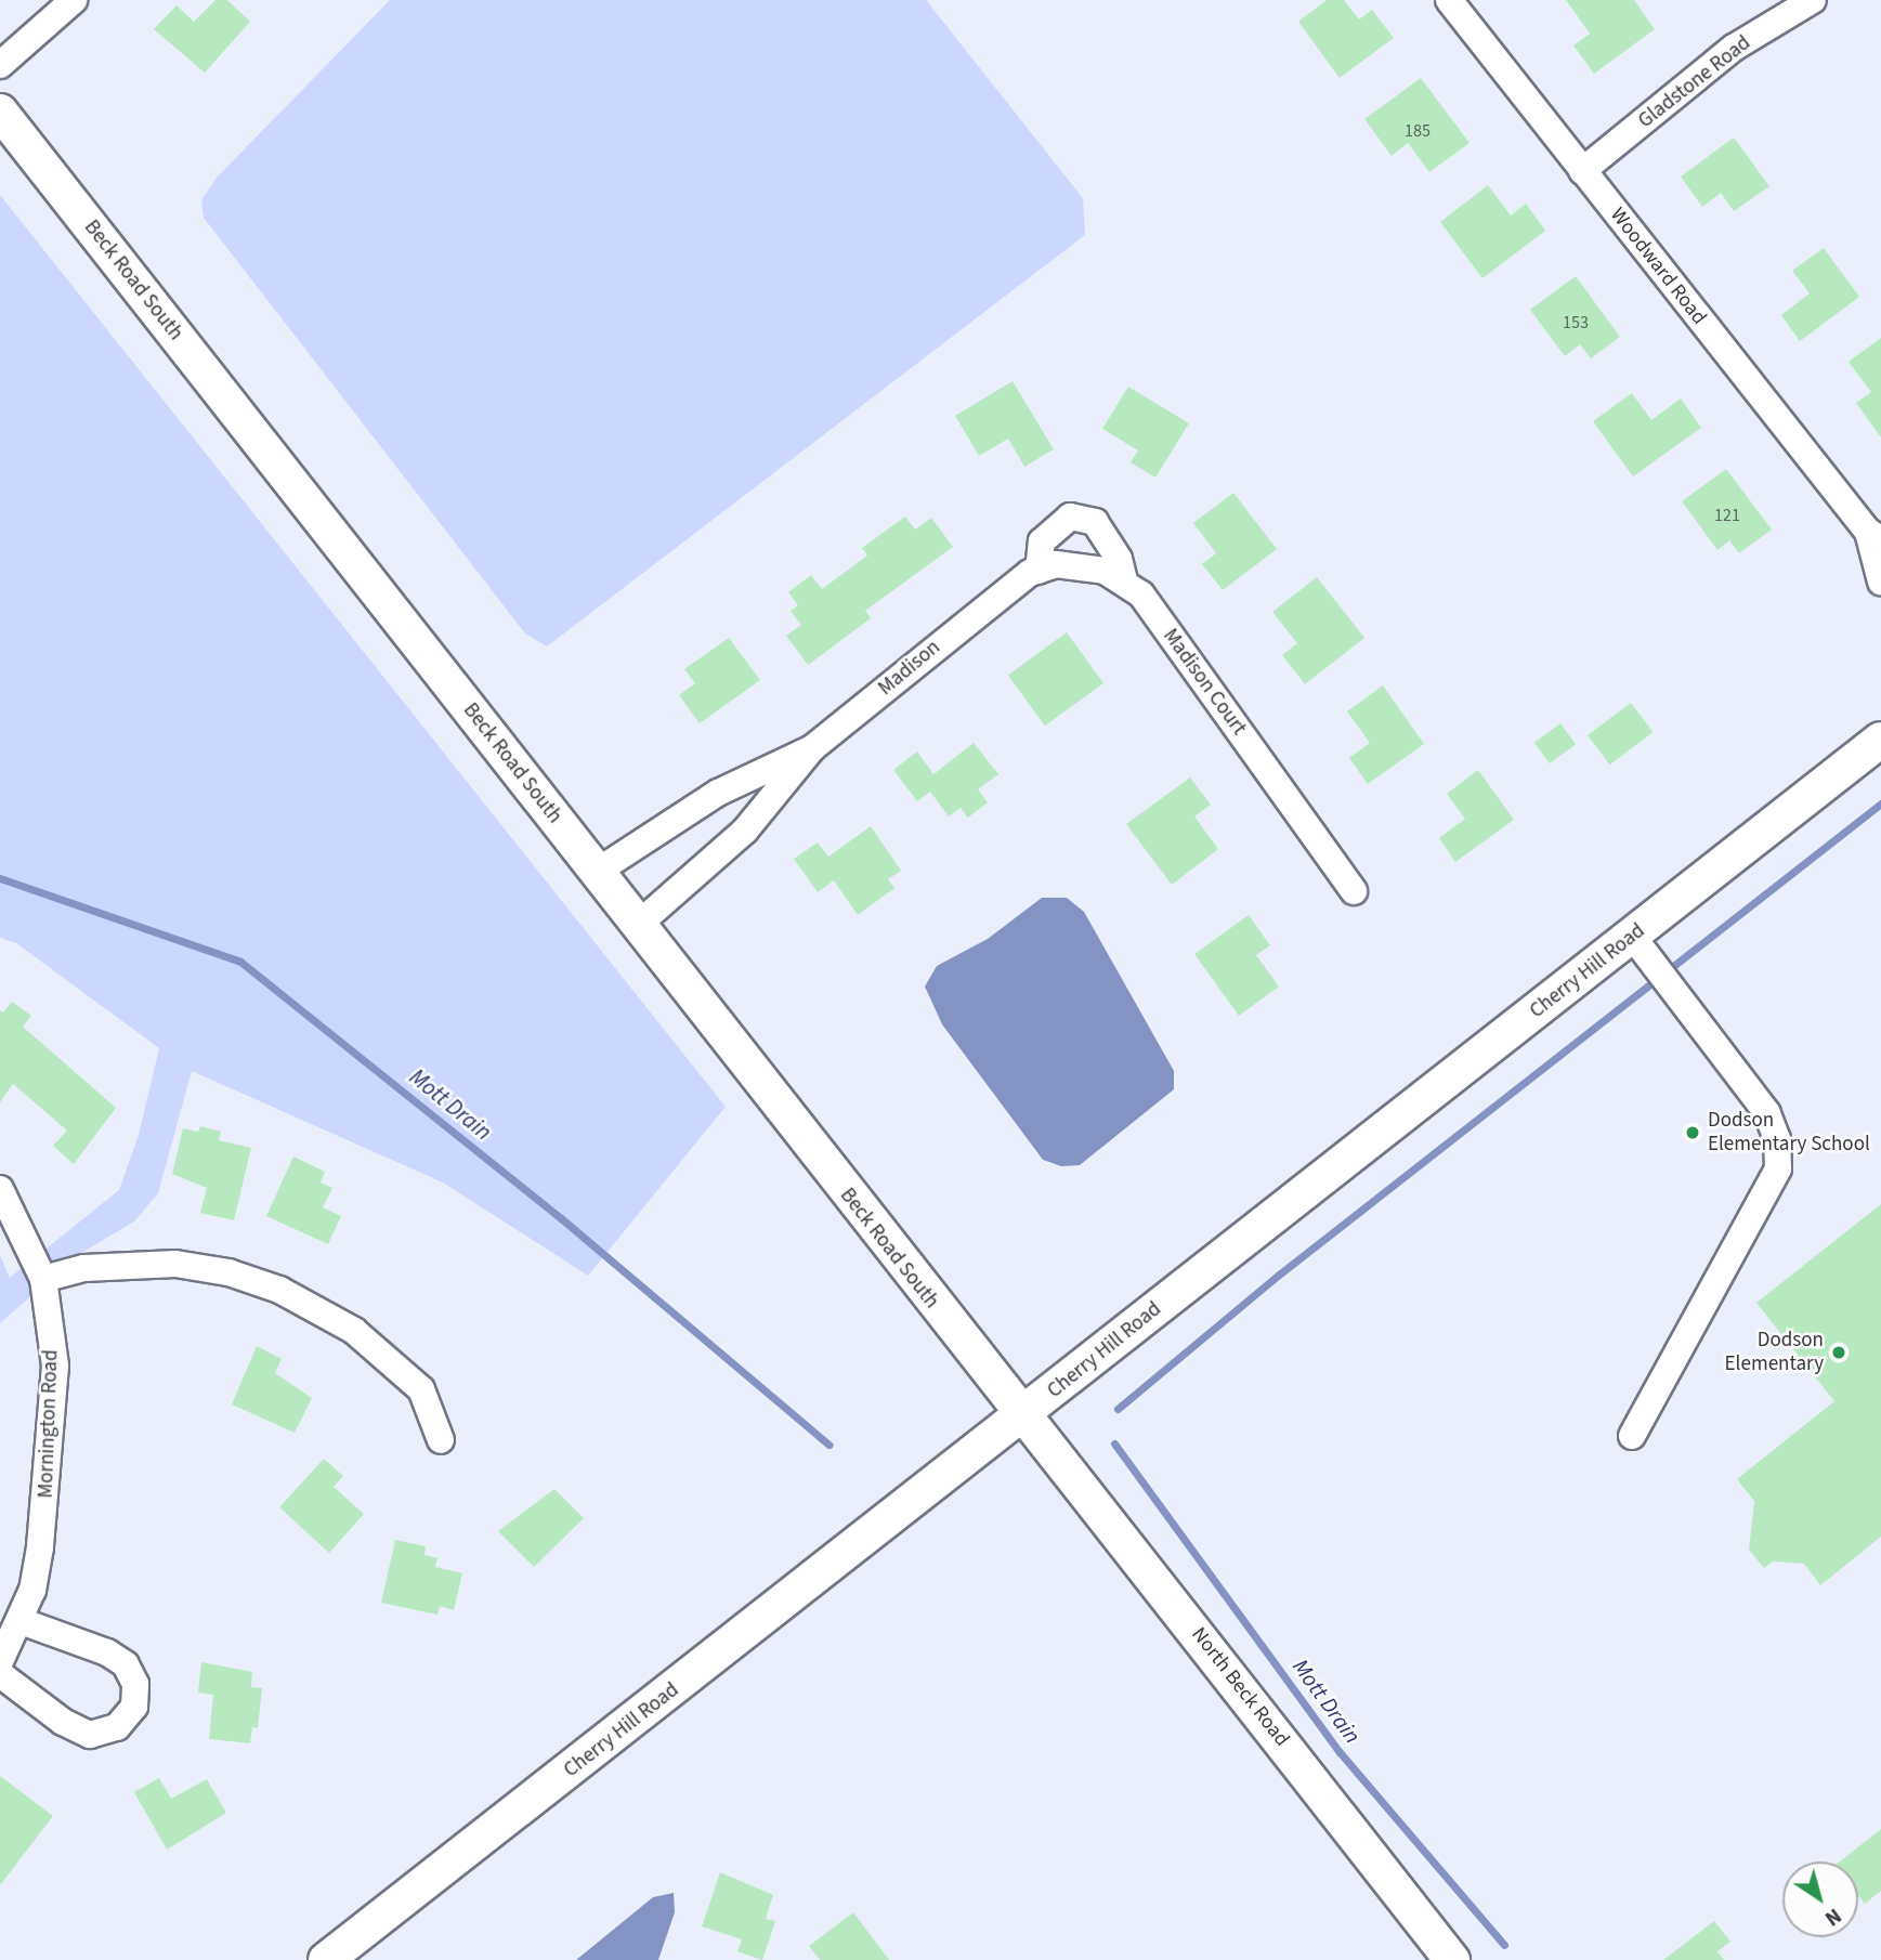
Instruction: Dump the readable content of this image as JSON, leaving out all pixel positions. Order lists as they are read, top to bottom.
{
  "streets": {
    "main road": ["Beck Road South", "Cherry Hill Road", "North Beck Road"],
    "street": [
      "Gladstone Road",
      "Woodward Road",
      "Madison",
      "Madison Court",
      "Mornington Road"
    ]
  },
  "crossings": [
    ["Gladstone Road", "Woodward Road"],
    ["Beck Road South", "Madison"],
    ["Beck Road South", "Cherry Hill Road"],
    ["Beck Road South", "North Beck Road"],
    ["Madison", "Madison Court"],
    ["Cherry Hill Road", "North Beck Road"]
  ],
  "water": ["Mott Drain"],
  "places": ["Dodson Elementary School", "Dodson Elementary"],
  "house_numbers": ["185", "153", "121"],
  "north": "bottom right"
}
